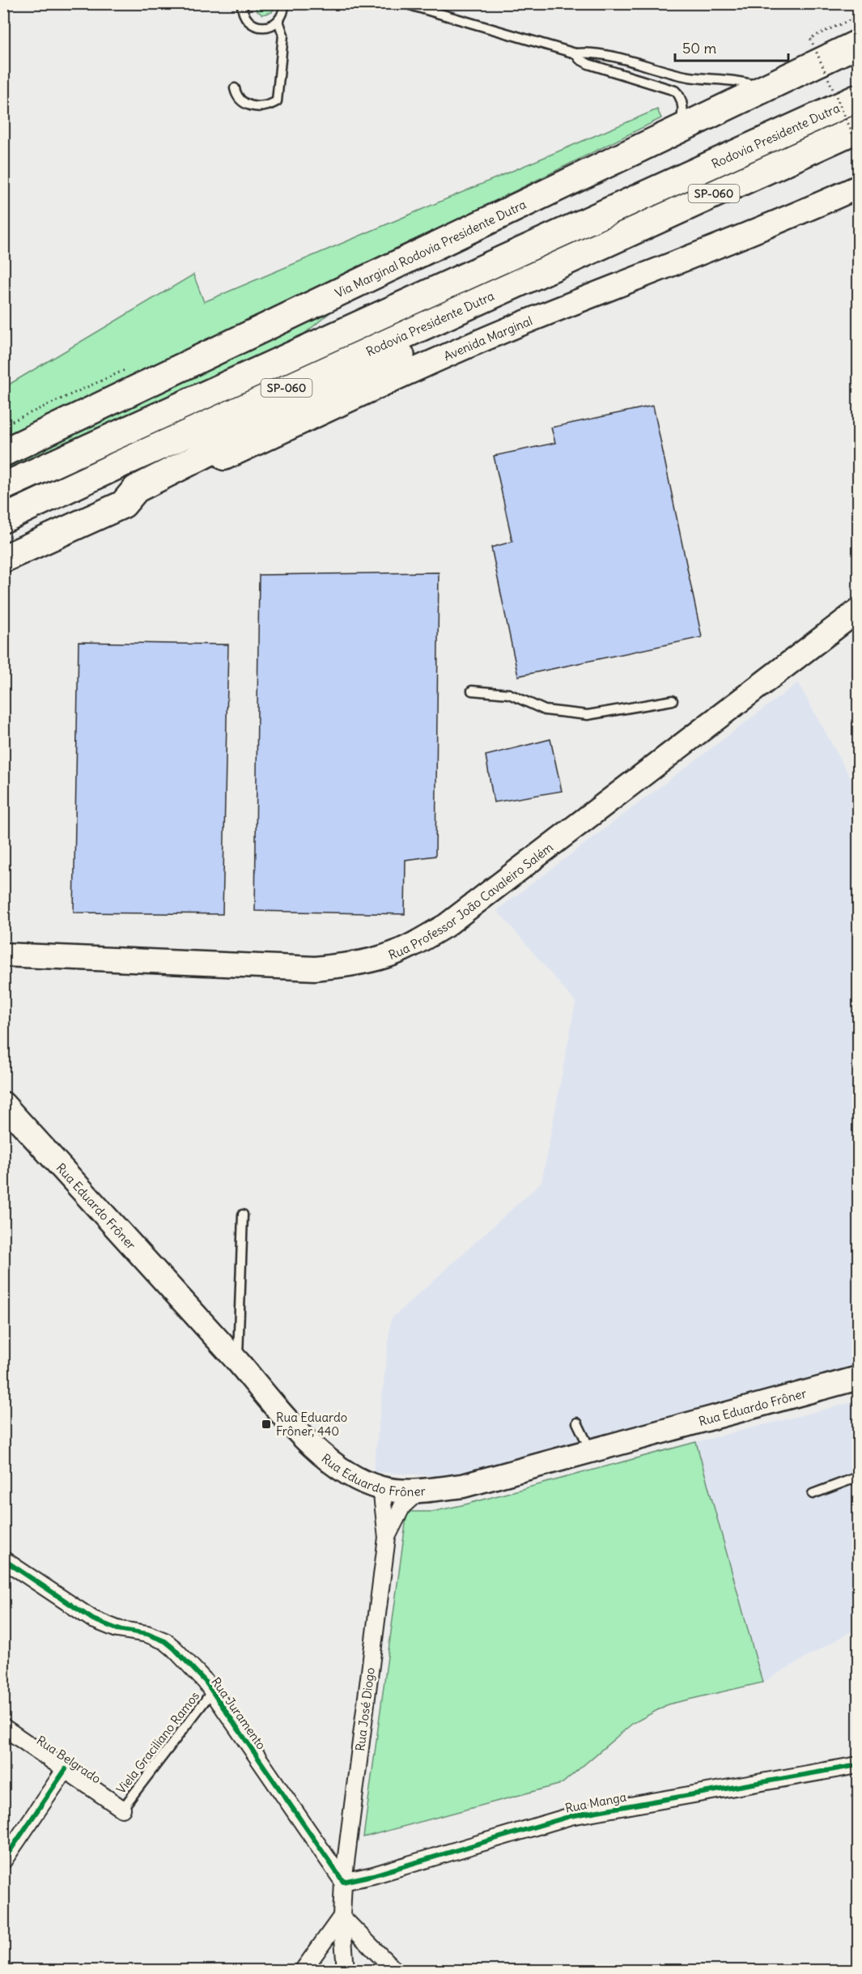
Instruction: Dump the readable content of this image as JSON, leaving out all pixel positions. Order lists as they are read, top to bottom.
{
  "streets": {
    "highway": ["Rodovia Presidente Dutra", "SP-060", "Via Marginal Rodovia Presidente Dutra"],
    "main road": ["Avenida Marginal", "Rua Professor João Cavaleiro Salém", "Rua Eduardo Frôner"],
    "street": [
      "Rua José Diogo",
      "Rua Juramento",
      "Rua Belgrado",
      "Rua Manga"
    ],
    "lane": ["Viela Graciliano Ramos"]
  },
  "crossings": [
    ["Rua Eduardo Frôner", "Rua José Diogo"],
    ["Rua José Diogo", "Rua Juramento"],
    ["Rua José Diogo", "Rua Manga"],
    ["Rua Juramento", "Viela Graciliano Ramos"],
    ["Rua Juramento", "Rua Manga"],
    ["Viela Graciliano Ramos", "Rua Belgrado"]
  ],
  "places": {
    "transit": ["Rua Eduardo Frôner, 440"]
  },
  "scale_bar": "50 m"
}
